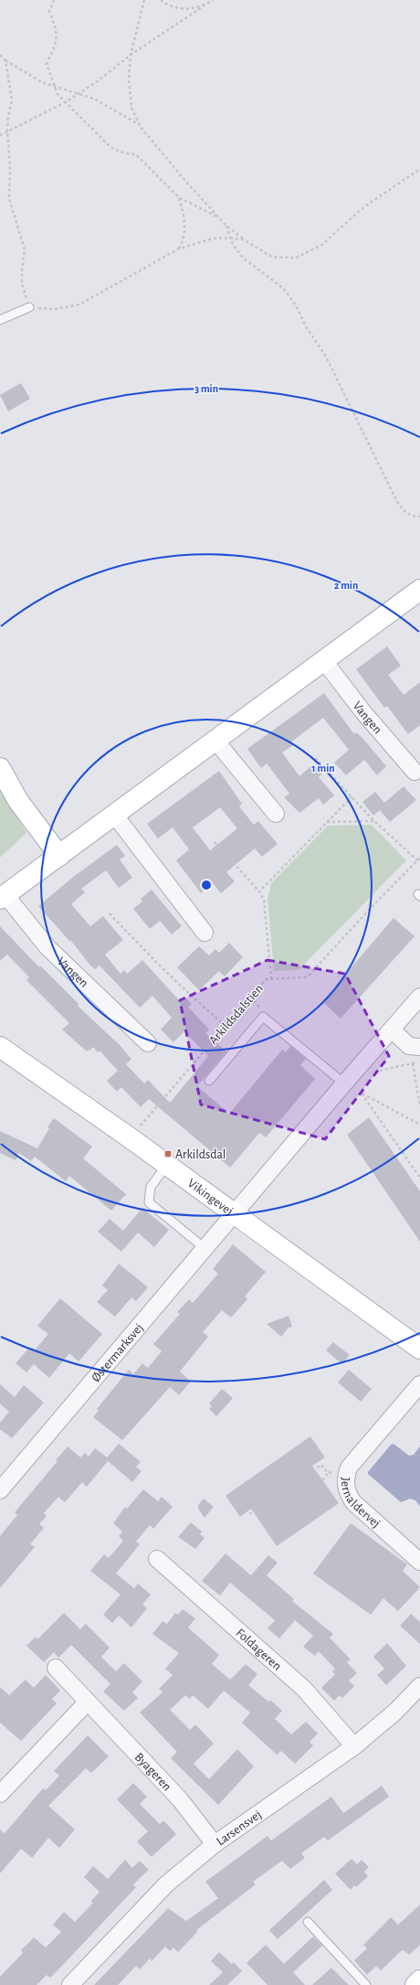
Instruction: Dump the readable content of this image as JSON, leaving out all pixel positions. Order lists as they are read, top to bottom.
{
  "streets": {
    "street": [
      "Vangen",
      "Vikingevej",
      "Østermarksvej",
      "Jernaldervej",
      "Foldageren",
      "Byageren",
      "Larsensvej"
    ],
    "path": ["Arkildsdalstien"]
  },
  "crossings": [
    ["Arkildsdalstien", "Vikingevej"],
    ["Vikingevej", "Østermarksvej"],
    ["Foldageren", "Larsensvej"],
    ["Byageren", "Larsensvej"]
  ],
  "places": {
    "transit": ["Arkildsdal"]
  },
  "rings": ["3 min", "2 min", "1 min"]
}
